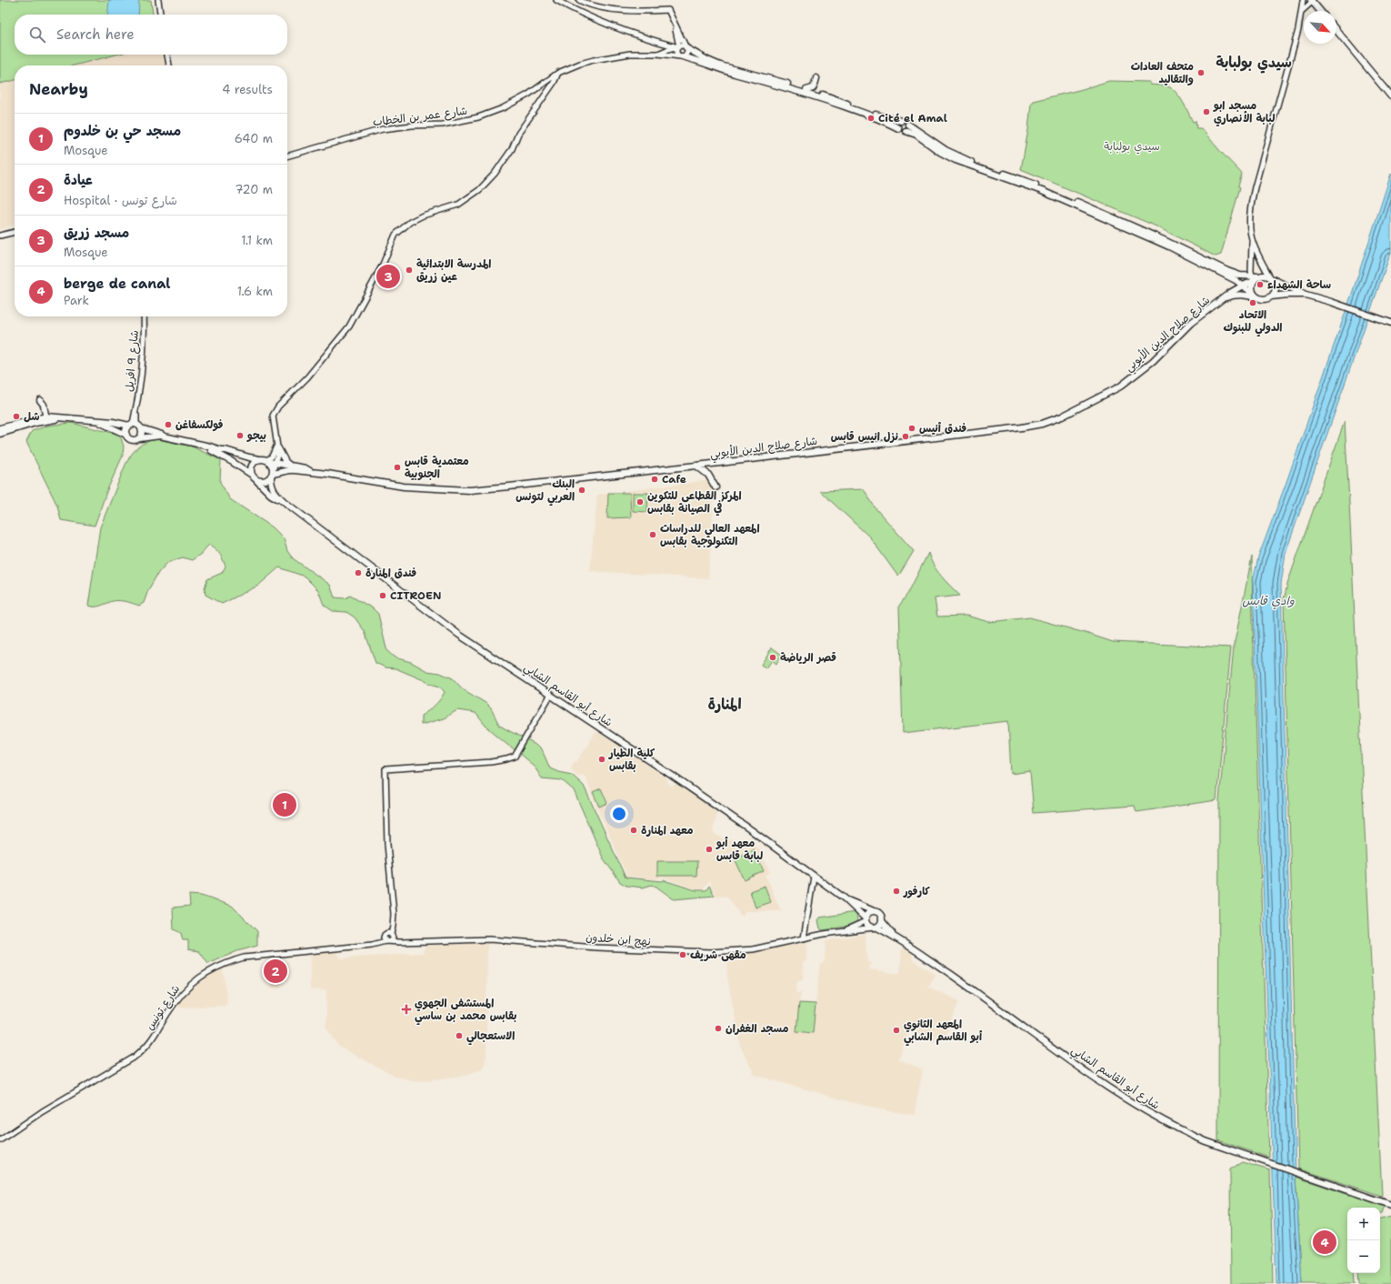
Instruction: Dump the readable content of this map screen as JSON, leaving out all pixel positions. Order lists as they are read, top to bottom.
{
  "streets": {
    "main road": ["شارع صلاح الدين الأيوبي", "شارع أبو القاسم الشابي"],
    "street": [
      "شارع عمر بن الخطاب",
      "شارع 9 افريل",
      "نهج ابن خلدون",
      "شارع تونس"
    ]
  },
  "crossings": [
    ["شارع صلاح الدين الأيوبي", "شارع أبو القاسم الشابي"],
    ["نهج ابن خلدون", "شارع تونس"]
  ],
  "districts": ["سيدي بولبابة", "المنارة"],
  "water": ["وادي قابس"],
  "parks": ["سيدي بولبابة"],
  "places": {
    "other": [
      "متحف العادات والتقاليد",
      "مسجد ابو لبابة الأنصاري",
      "Cité el Amal",
      "المدرسة الابتدائية عين زريق",
      "ساحة الشهداء",
      "الاتحاد الدولي للبنوك",
      "شل",
      "فولكسفاغن",
      "فندق أنيس",
      "بيجو",
      "نزل انيس قابس",
      "معتمدية قابس الجنوبية",
      "Cafe",
      "البنك العربي لتونس",
      "المركز القطاعى للتكوين في الصيانة بقابس",
      "المعهد العالي للدراسات التكنولوجية بقابس",
      "فندق المنارة",
      "CITROEN",
      "قصر الرياضة",
      "كلية الطيار بقابس",
      "معهد المنارة",
      "معهد أبو لبابة قابس",
      "كارفور",
      "مقهى شريف",
      "مسجد الغفران",
      "المعهد الثانوي أبو القاسم الشابي",
      "الاستعجالي"
    ],
    "health": ["المستشفى الجهوي بقابس محمد بن ساسي"]
  },
  "north": "bottom right",
  "page": {
    "search": "Search here",
    "heading": ["Nearby", "4 results"],
    "list": [
      {
        "mark": "1",
        "name": "مسجد حي بن خلدوم",
        "note": "Mosque",
        "value": "640 m"
      },
      {
        "mark": "2",
        "name": "عيادة",
        "note": "Hospital · شارع تونس",
        "value": "720 m"
      },
      {
        "mark": "3",
        "name": "مسجد زريق",
        "note": "Mosque",
        "value": "1.1 km"
      },
      {
        "mark": "4",
        "name": "berge de canal",
        "note": "Park",
        "value": "1.6 km"
      }
    ],
    "pins": [
      "3",
      "1",
      "2",
      "4"
    ],
    "map_buttons": ["+", "−"]
  }
}
